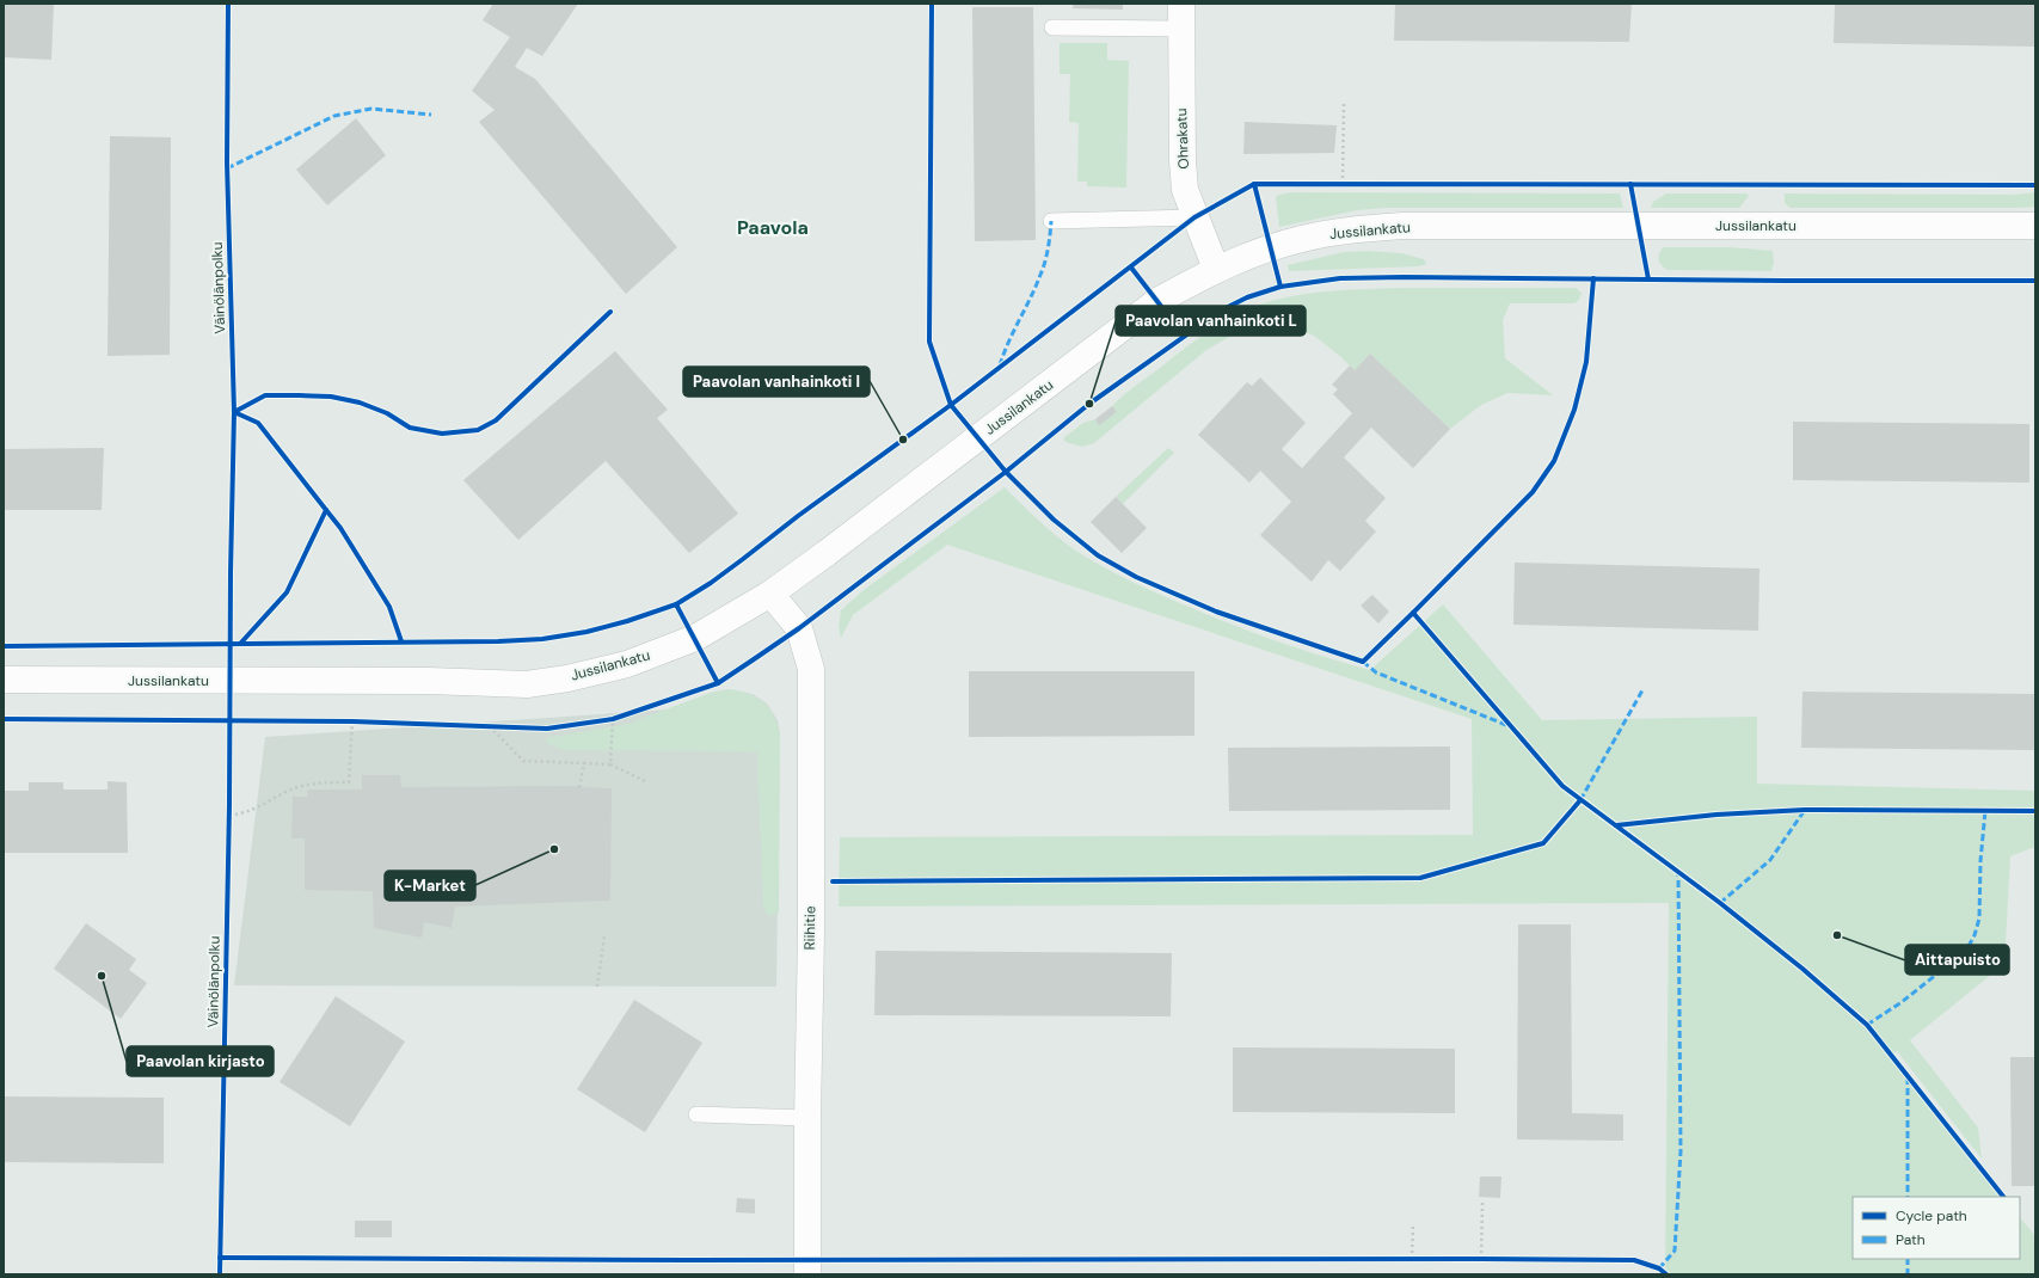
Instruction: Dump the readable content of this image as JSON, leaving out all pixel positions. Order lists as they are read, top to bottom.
{
  "streets": {
    "main road": ["Ohrakatu", "Jussilankatu", "Riihitie"],
    "cycle path": ["Väinölänpolku"]
  },
  "crossings": [
    ["Ohrakatu", "Jussilankatu"],
    ["Jussilankatu", "Riihitie"]
  ],
  "districts": ["Paavola"],
  "places": [
    "Paavolan vanhainkoti L",
    "Paavolan vanhainkoti I",
    "K-Market",
    "Aittapuisto",
    "Paavolan kirjasto"
  ],
  "legend": ["Cycle path", "Path"]
}
